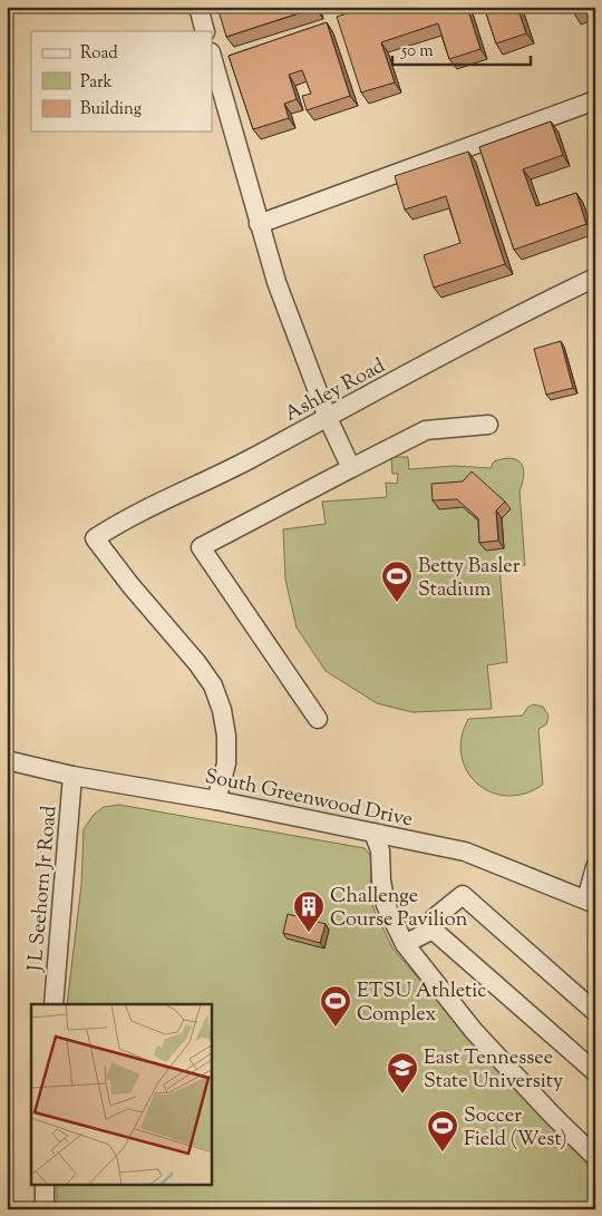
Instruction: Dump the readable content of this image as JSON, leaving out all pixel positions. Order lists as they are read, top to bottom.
{
  "streets": {
    "street": ["Ashley Road", "South Greenwood Drive", "J L Seehorn Jr Road"]
  },
  "crossings": [
    ["Ashley Road", "South Greenwood Drive"],
    ["South Greenwood Drive", "J L Seehorn Jr Road"]
  ],
  "places": {
    "sports": ["Betty Basler Stadium", "ETSU Athletic Complex", "Soccer Field (West)"],
    "building": ["Challenge Course Pavilion"],
    "school or university": ["East Tennessee State University"]
  },
  "legend": ["Road", "Park", "Building"],
  "scale_bar": "50 m"
}
